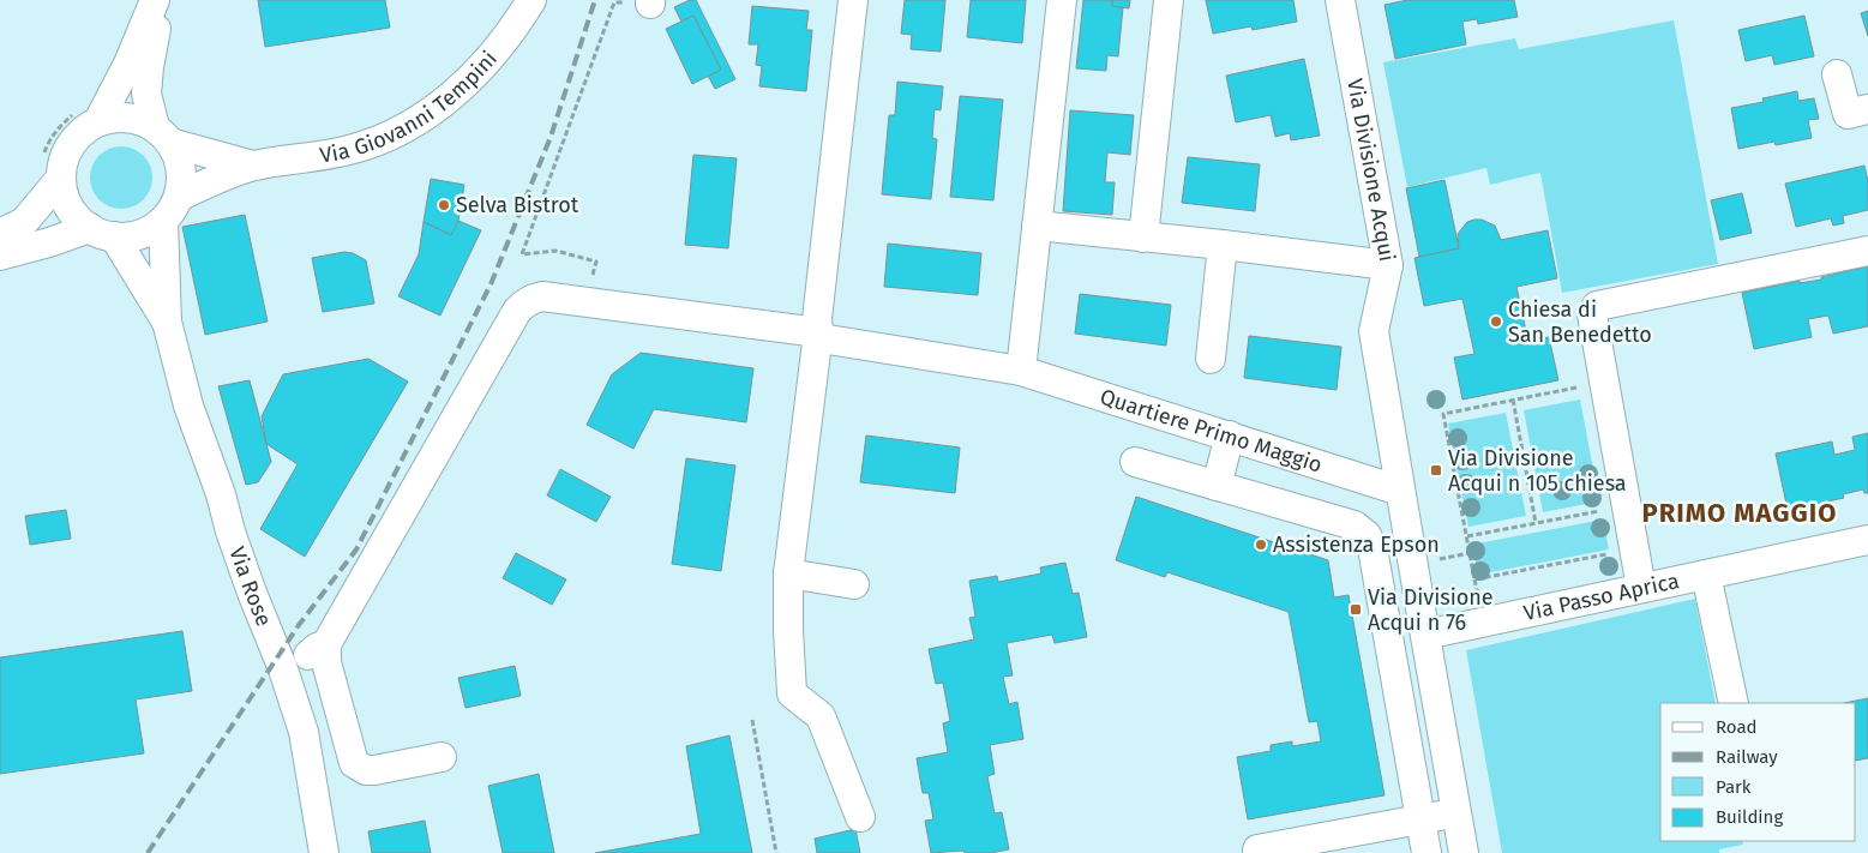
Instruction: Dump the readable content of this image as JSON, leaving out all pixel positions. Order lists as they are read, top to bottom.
{
  "streets": {
    "street": [
      "Via Giovanni Tempini",
      "Via Divisione Acqui",
      "Quartiere Primo Maggio",
      "Via Rose",
      "Via Passo Aprica"
    ]
  },
  "crossings": [
    ["Via Giovanni Tempini", "Via Rose"],
    ["Via Divisione Acqui", "Quartiere Primo Maggio"],
    ["Via Divisione Acqui", "Via Passo Aprica"]
  ],
  "districts": ["PRIMO MAGGIO"],
  "places": {
    "other": ["Selva Bistrot", "Chiesa di San Benedetto", "Assistenza Epson"],
    "transit": ["Via Divisione Acqui n 105 chiesa", "Via Divisione Acqui n 76"]
  },
  "legend": [
    "Road",
    "Railway",
    "Park",
    "Building"
  ]
}
